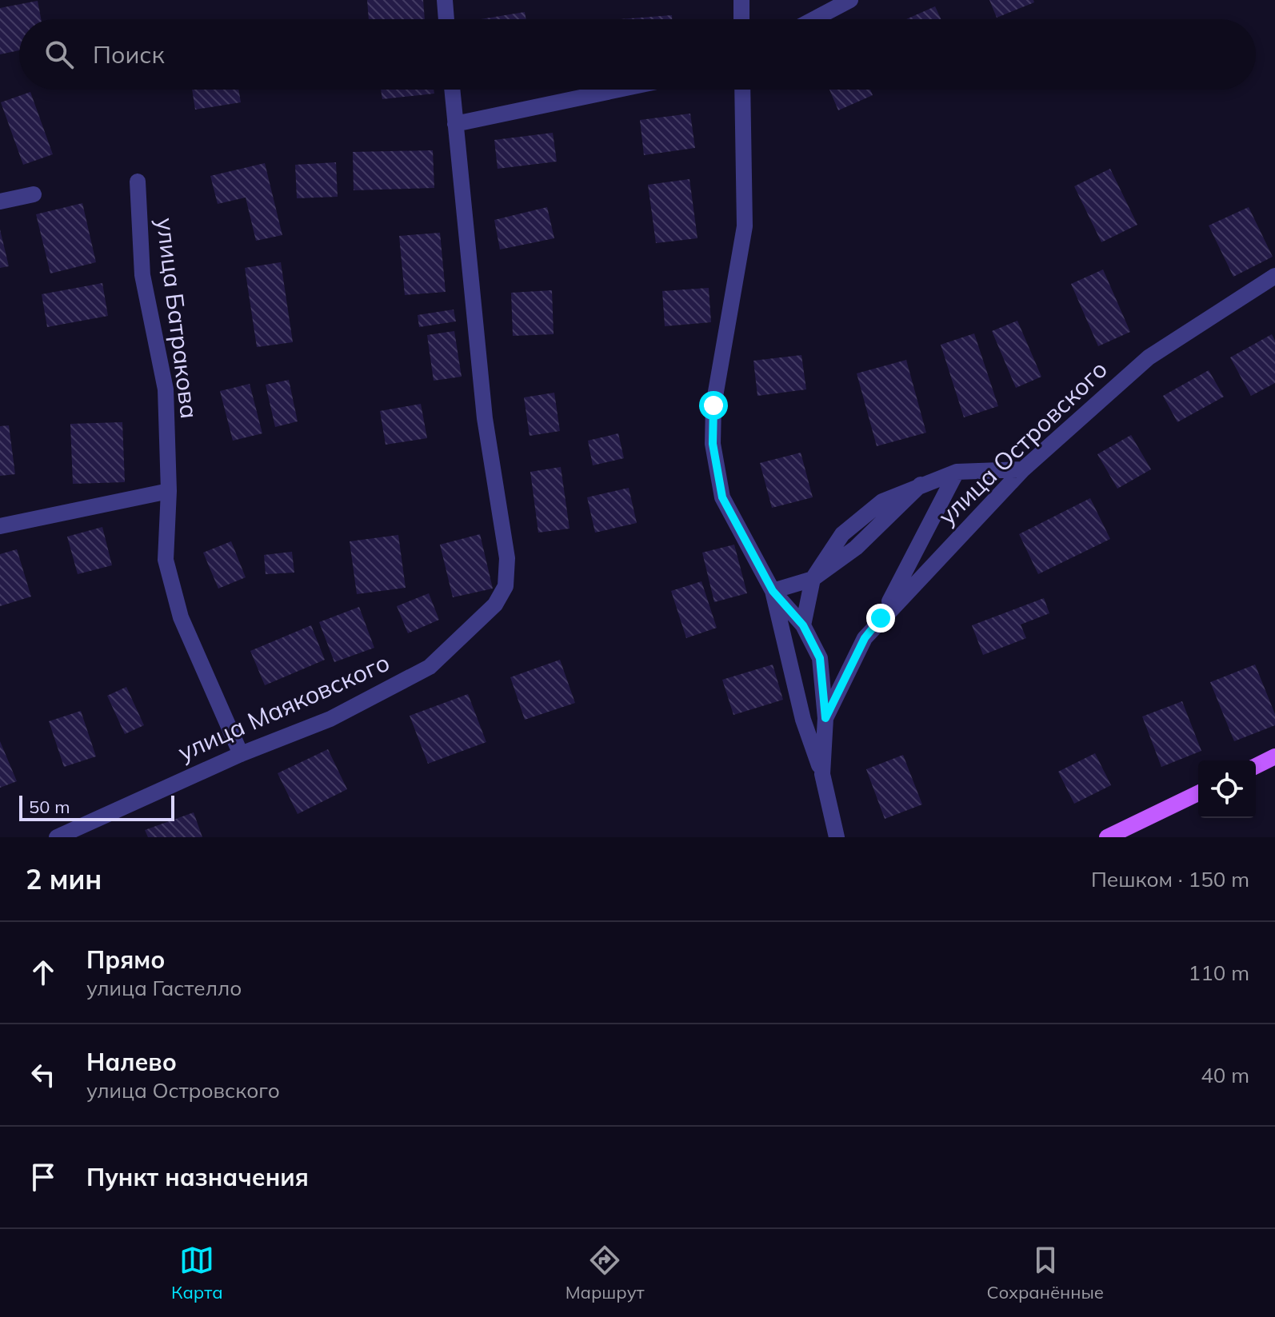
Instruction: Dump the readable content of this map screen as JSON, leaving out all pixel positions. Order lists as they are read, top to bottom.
{
  "streets": {
    "street": ["улица Батракова", "улица Островского", "улица Маяковского"]
  },
  "crossings": [
    ["улица Батракова", "улица Маяковского"]
  ],
  "scale_bar": "50 m",
  "page": {
    "search": "Поиск",
    "scale": "50 m",
    "heading": ["2 мин", "Пешком · 150 m"],
    "list": [
      ["Прямо", "улица Гастелло", "110 m"],
      ["Налево", "улица Островского", "40 m"],
      "Пункт назначения"
    ],
    "nav": ["Карта", "Маршрут", "Сохранённые"]
  }
}
